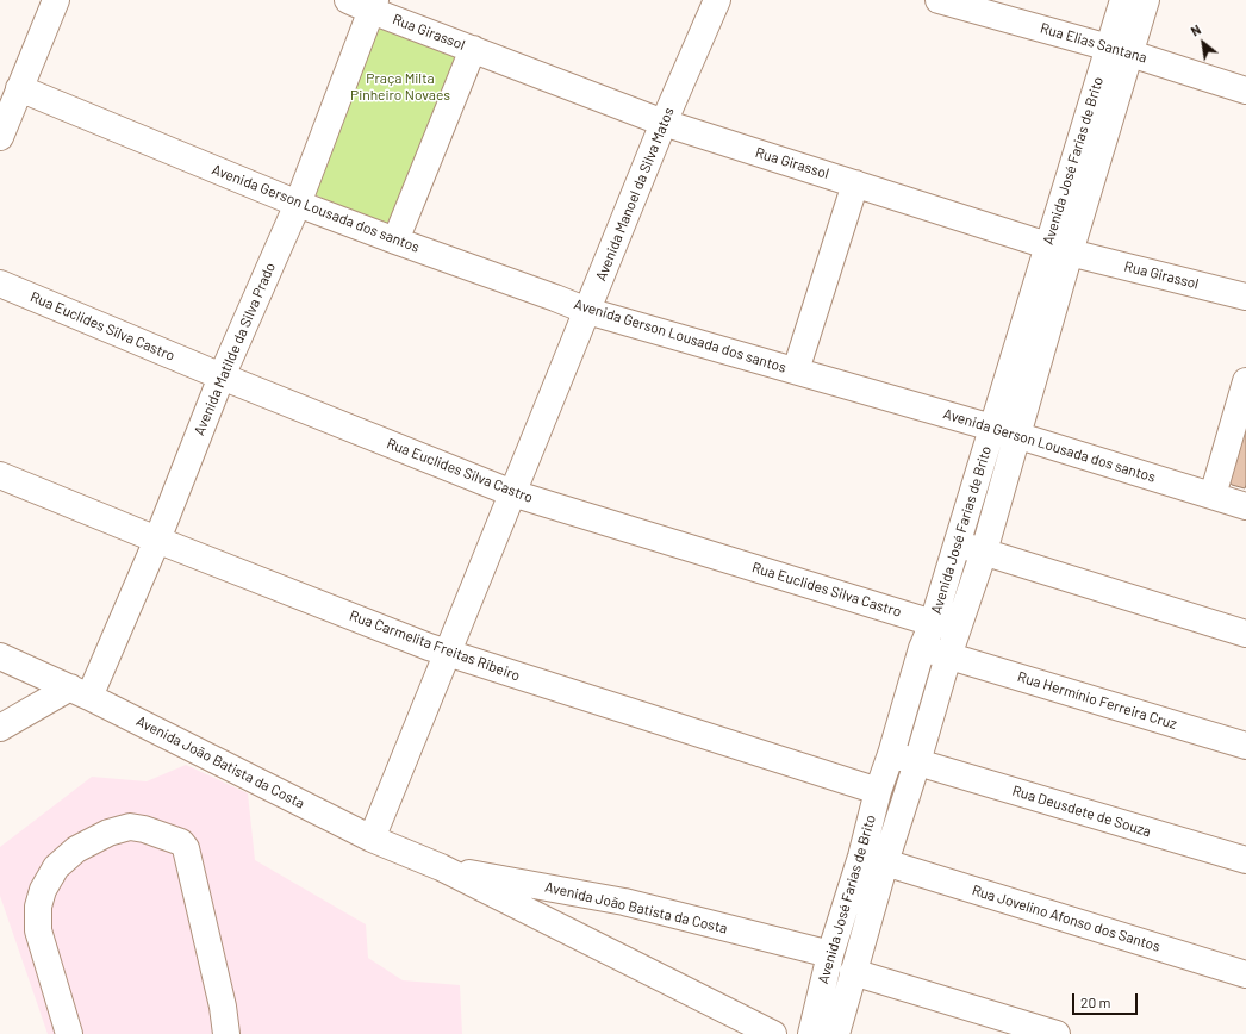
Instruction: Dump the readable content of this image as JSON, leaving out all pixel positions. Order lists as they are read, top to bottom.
{
  "streets": {
    "street": [
      "Rua Girassol",
      "Rua Elias Santana",
      "Avenida José Farias de Brito",
      "Avenida Manoel da Silva Matos",
      "Avenida Gerson Lousada dos santos",
      "Rua Euclides Silva Castro",
      "Avenida Matilde da Silva Prado",
      "Rua Carmelita Freitas Ribeiro",
      "Rua Hermínio Ferreira Cruz",
      "Avenida João Batista da Costa",
      "Rua Deusdete de Souza",
      "Rua Jovelino Afonso dos Santos"
    ]
  },
  "crossings": [
    ["Rua Girassol", "Avenida José Farias de Brito"],
    ["Rua Girassol", "Avenida Manoel da Silva Matos"],
    ["Rua Girassol", "Avenida Matilde da Silva Prado"],
    ["Rua Elias Santana", "Avenida José Farias de Brito"],
    ["Avenida José Farias de Brito", "Avenida Gerson Lousada dos santos"],
    ["Avenida José Farias de Brito", "Rua Euclides Silva Castro"],
    ["Avenida José Farias de Brito", "Rua Carmelita Freitas Ribeiro"],
    ["Avenida José Farias de Brito", "Rua Hermínio Ferreira Cruz"],
    ["Avenida José Farias de Brito", "Avenida João Batista da Costa"],
    ["Avenida José Farias de Brito", "Rua Deusdete de Souza"],
    ["Avenida José Farias de Brito", "Rua Jovelino Afonso dos Santos"],
    ["Avenida Manoel da Silva Matos", "Avenida Gerson Lousada dos santos"],
    ["Avenida Manoel da Silva Matos", "Rua Euclides Silva Castro"],
    ["Avenida Manoel da Silva Matos", "Rua Carmelita Freitas Ribeiro"],
    ["Avenida Manoel da Silva Matos", "Avenida João Batista da Costa"],
    ["Avenida Gerson Lousada dos santos", "Avenida Matilde da Silva Prado"],
    ["Rua Euclides Silva Castro", "Avenida Matilde da Silva Prado"],
    ["Avenida Matilde da Silva Prado", "Rua Carmelita Freitas Ribeiro"],
    ["Avenida Matilde da Silva Prado", "Avenida João Batista da Costa"]
  ],
  "parks": ["Praça Milta Pinheiro Novaes"],
  "scale_bar": "20 m",
  "north": "top left"
}
